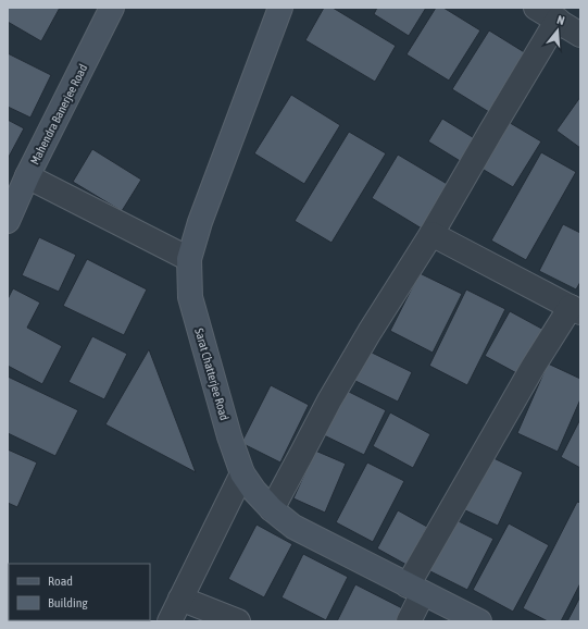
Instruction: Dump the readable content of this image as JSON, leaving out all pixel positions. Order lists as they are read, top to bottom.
{
  "streets": {
    "street": ["Mahendra Banerjee Road", "Sarat Chatterjee Road"]
  },
  "legend": ["Road", "Building"],
  "north": "top"
}
